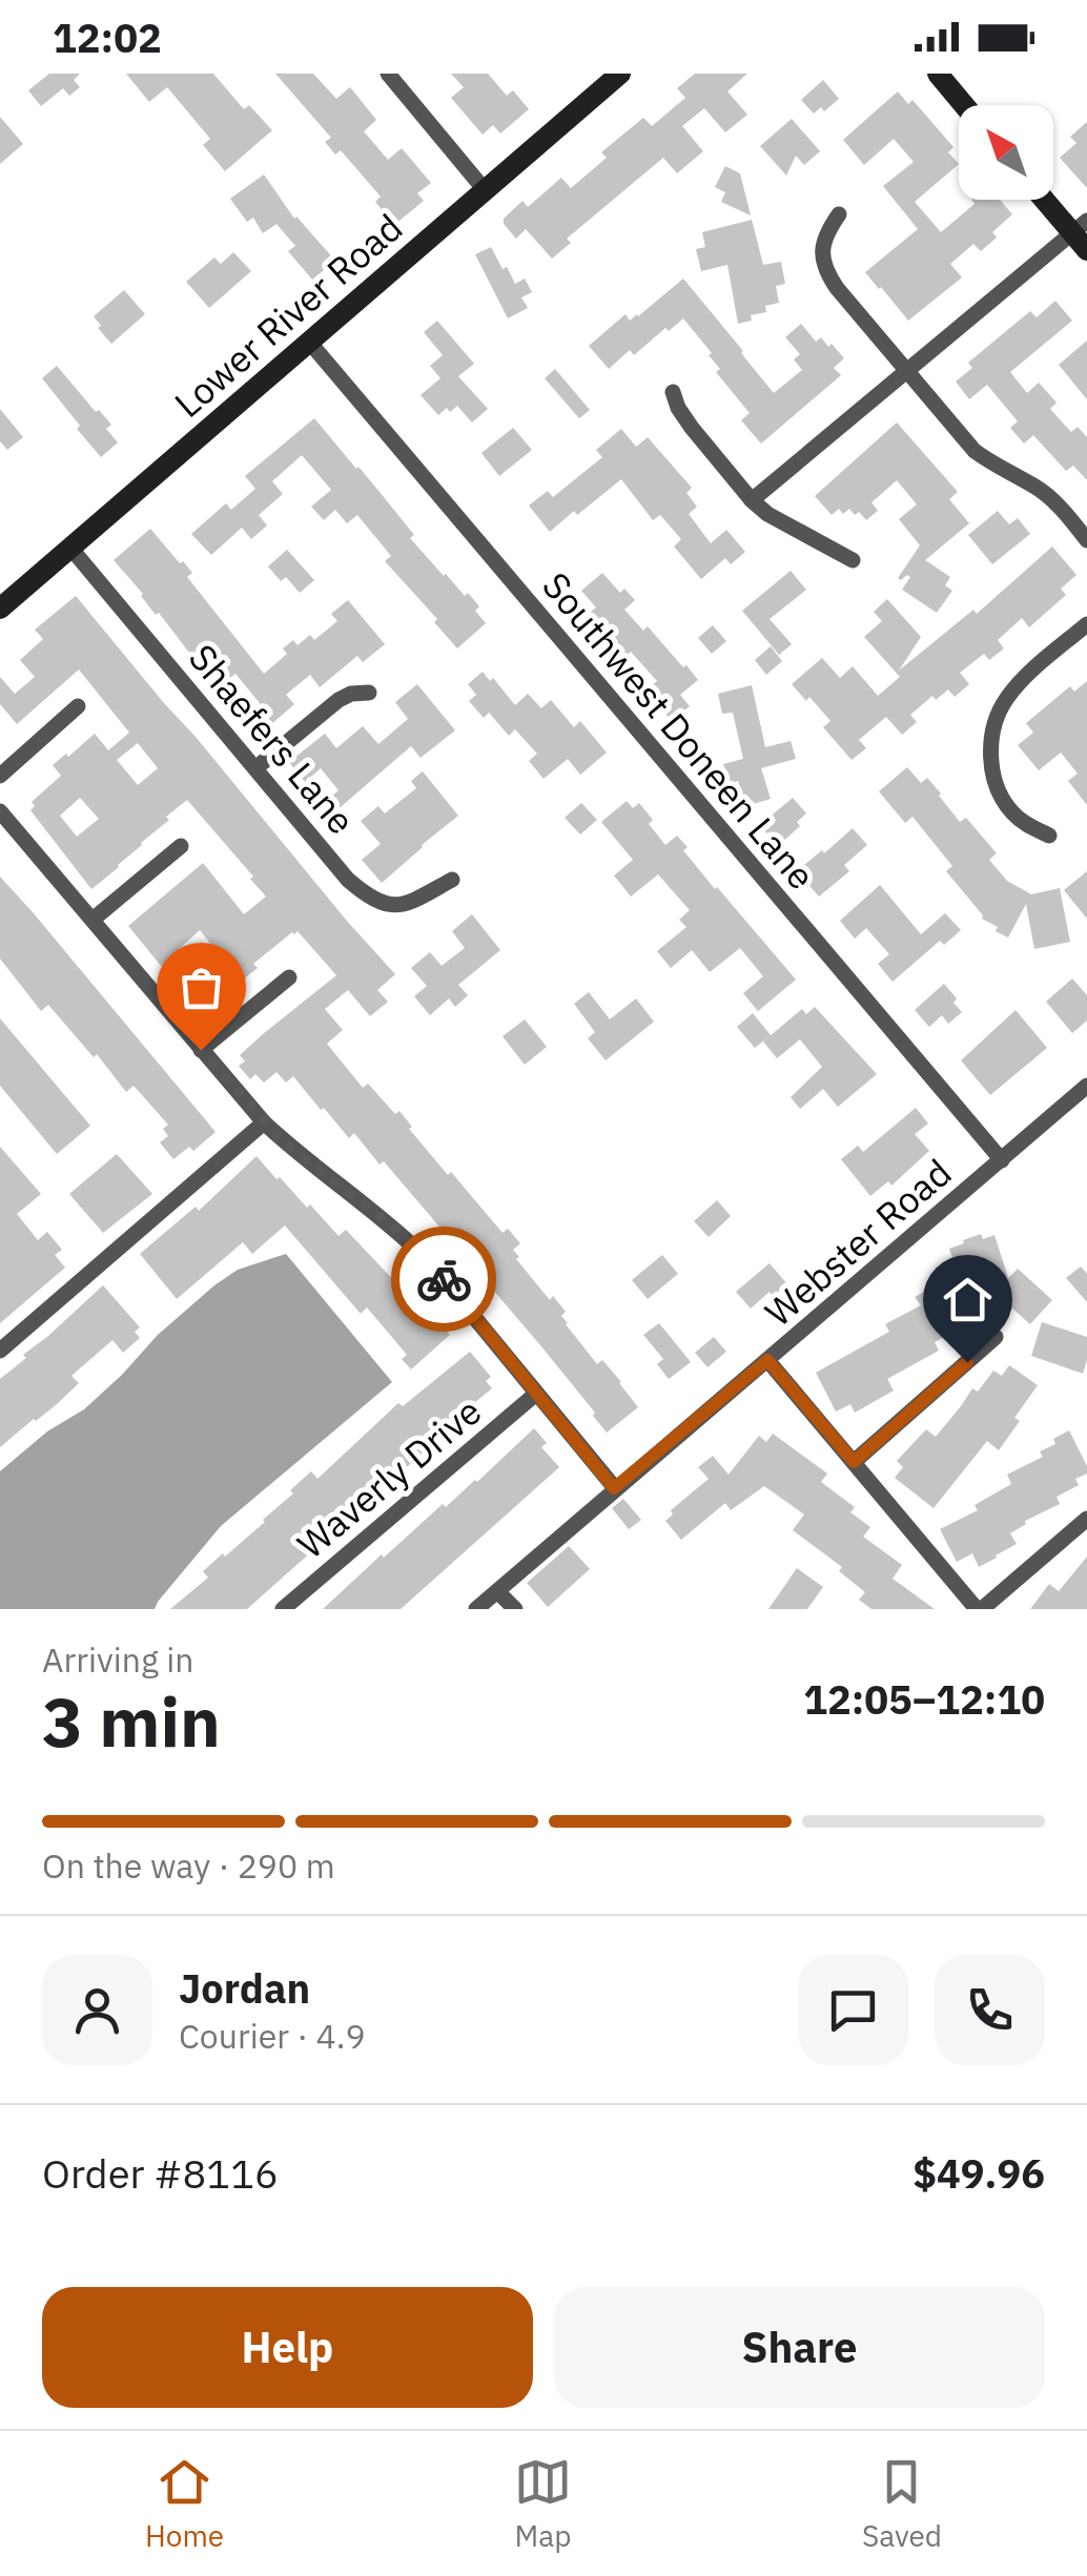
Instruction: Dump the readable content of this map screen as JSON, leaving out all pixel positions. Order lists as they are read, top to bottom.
{
  "streets": {
    "street": [
      "Lower River Road",
      "Southwest Doneen Lane",
      "Shaefers Lane",
      "Webster Road",
      "Waverly Drive"
    ]
  },
  "crossings": [
    ["Lower River Road", "Southwest Doneen Lane"],
    ["Lower River Road", "Shaefers Lane"],
    ["Southwest Doneen Lane", "Webster Road"]
  ],
  "north": "top left",
  "page": {
    "status": "12:02",
    "heading": ["3 min", "Arriving in", "12:05–12:10"],
    "panel": [
      "Jordan",
      "Courier · 4.9",
      "Order #8116",
      "$49.96"
    ],
    "bar": "On the way · 290 m",
    "buttons": ["Help", "Share"],
    "tabs": ["Home", "Map", "Saved"]
  }
}
